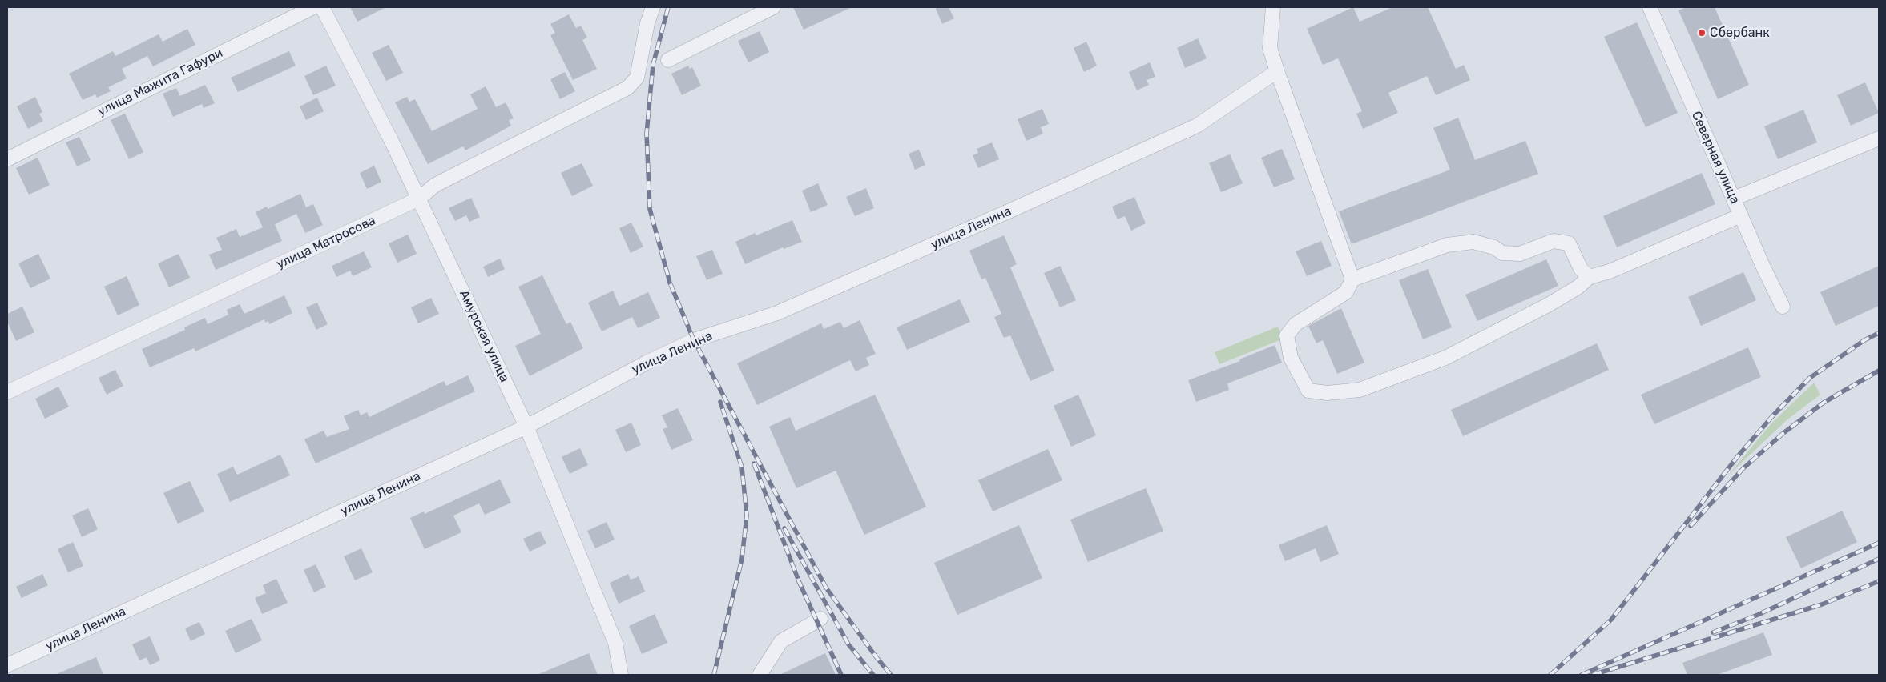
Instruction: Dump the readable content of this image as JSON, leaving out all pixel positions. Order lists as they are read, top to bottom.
{
  "streets": {
    "street": [
      "улица Мажита Гафури",
      "Северная улица",
      "улица Ленина",
      "улица Матросова",
      "Амурская улица"
    ]
  },
  "crossings": [
    ["улица Ленина", "Амурская улица"],
    ["улица Матросова", "Амурская улица"]
  ],
  "places": ["Сбербанк"]
}
